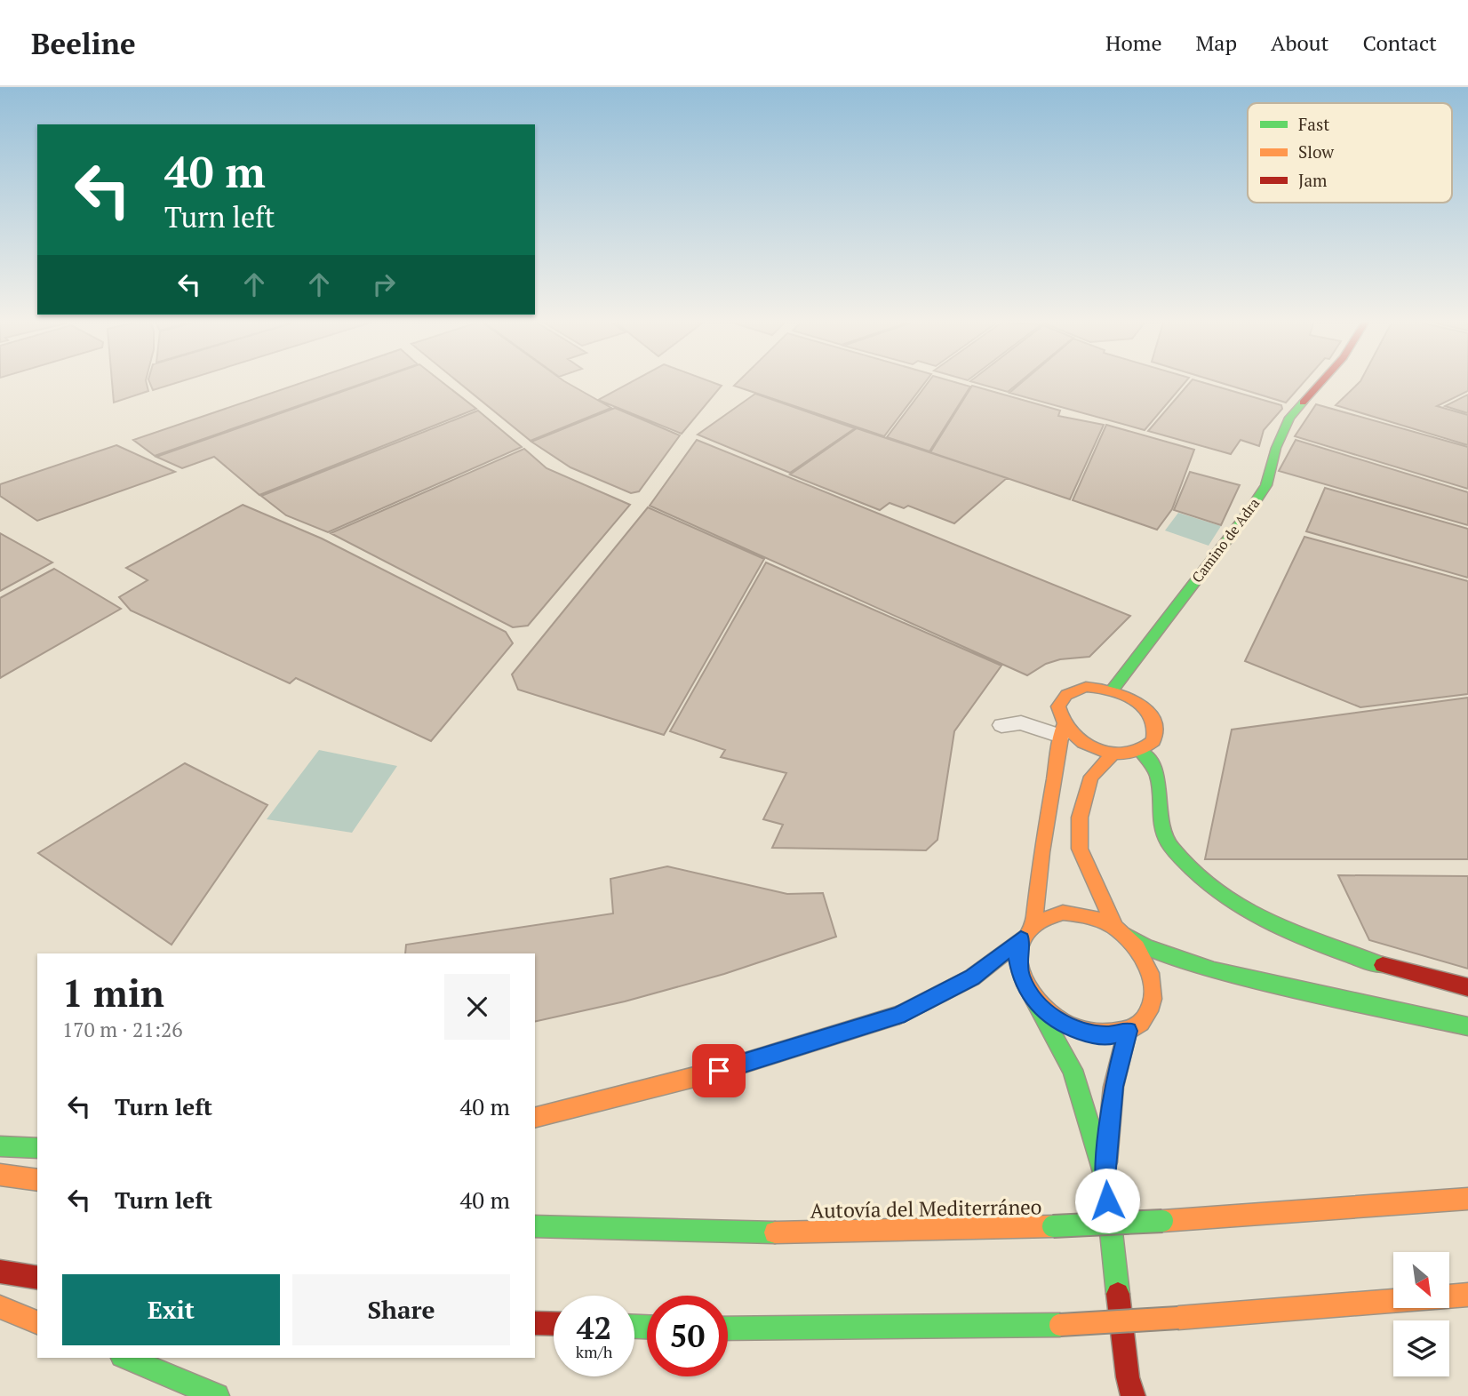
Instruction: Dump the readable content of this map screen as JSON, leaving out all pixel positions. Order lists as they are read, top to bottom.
{
  "streets": {
    "main road": ["Camino de Adra", "Autovía del Mediterráneo"]
  },
  "legend": ["Fast", "Slow", "Jam"],
  "north": "bottom right",
  "page": {
    "header": "Beeline",
    "nav": [
      "Home",
      "Map",
      "About",
      "Contact"
    ],
    "turn": ["40 m", "Turn left"],
    "heading": ["1 min", "170 m · 21:26"],
    "list": [
      {
        "name": "Turn left",
        "value": "40 m"
      },
      {
        "name": "Turn left",
        "value": "40 m"
      }
    ],
    "buttons": ["Exit", "Share"],
    "speed": "42 km/h",
    "limit": "50"
  }
}
